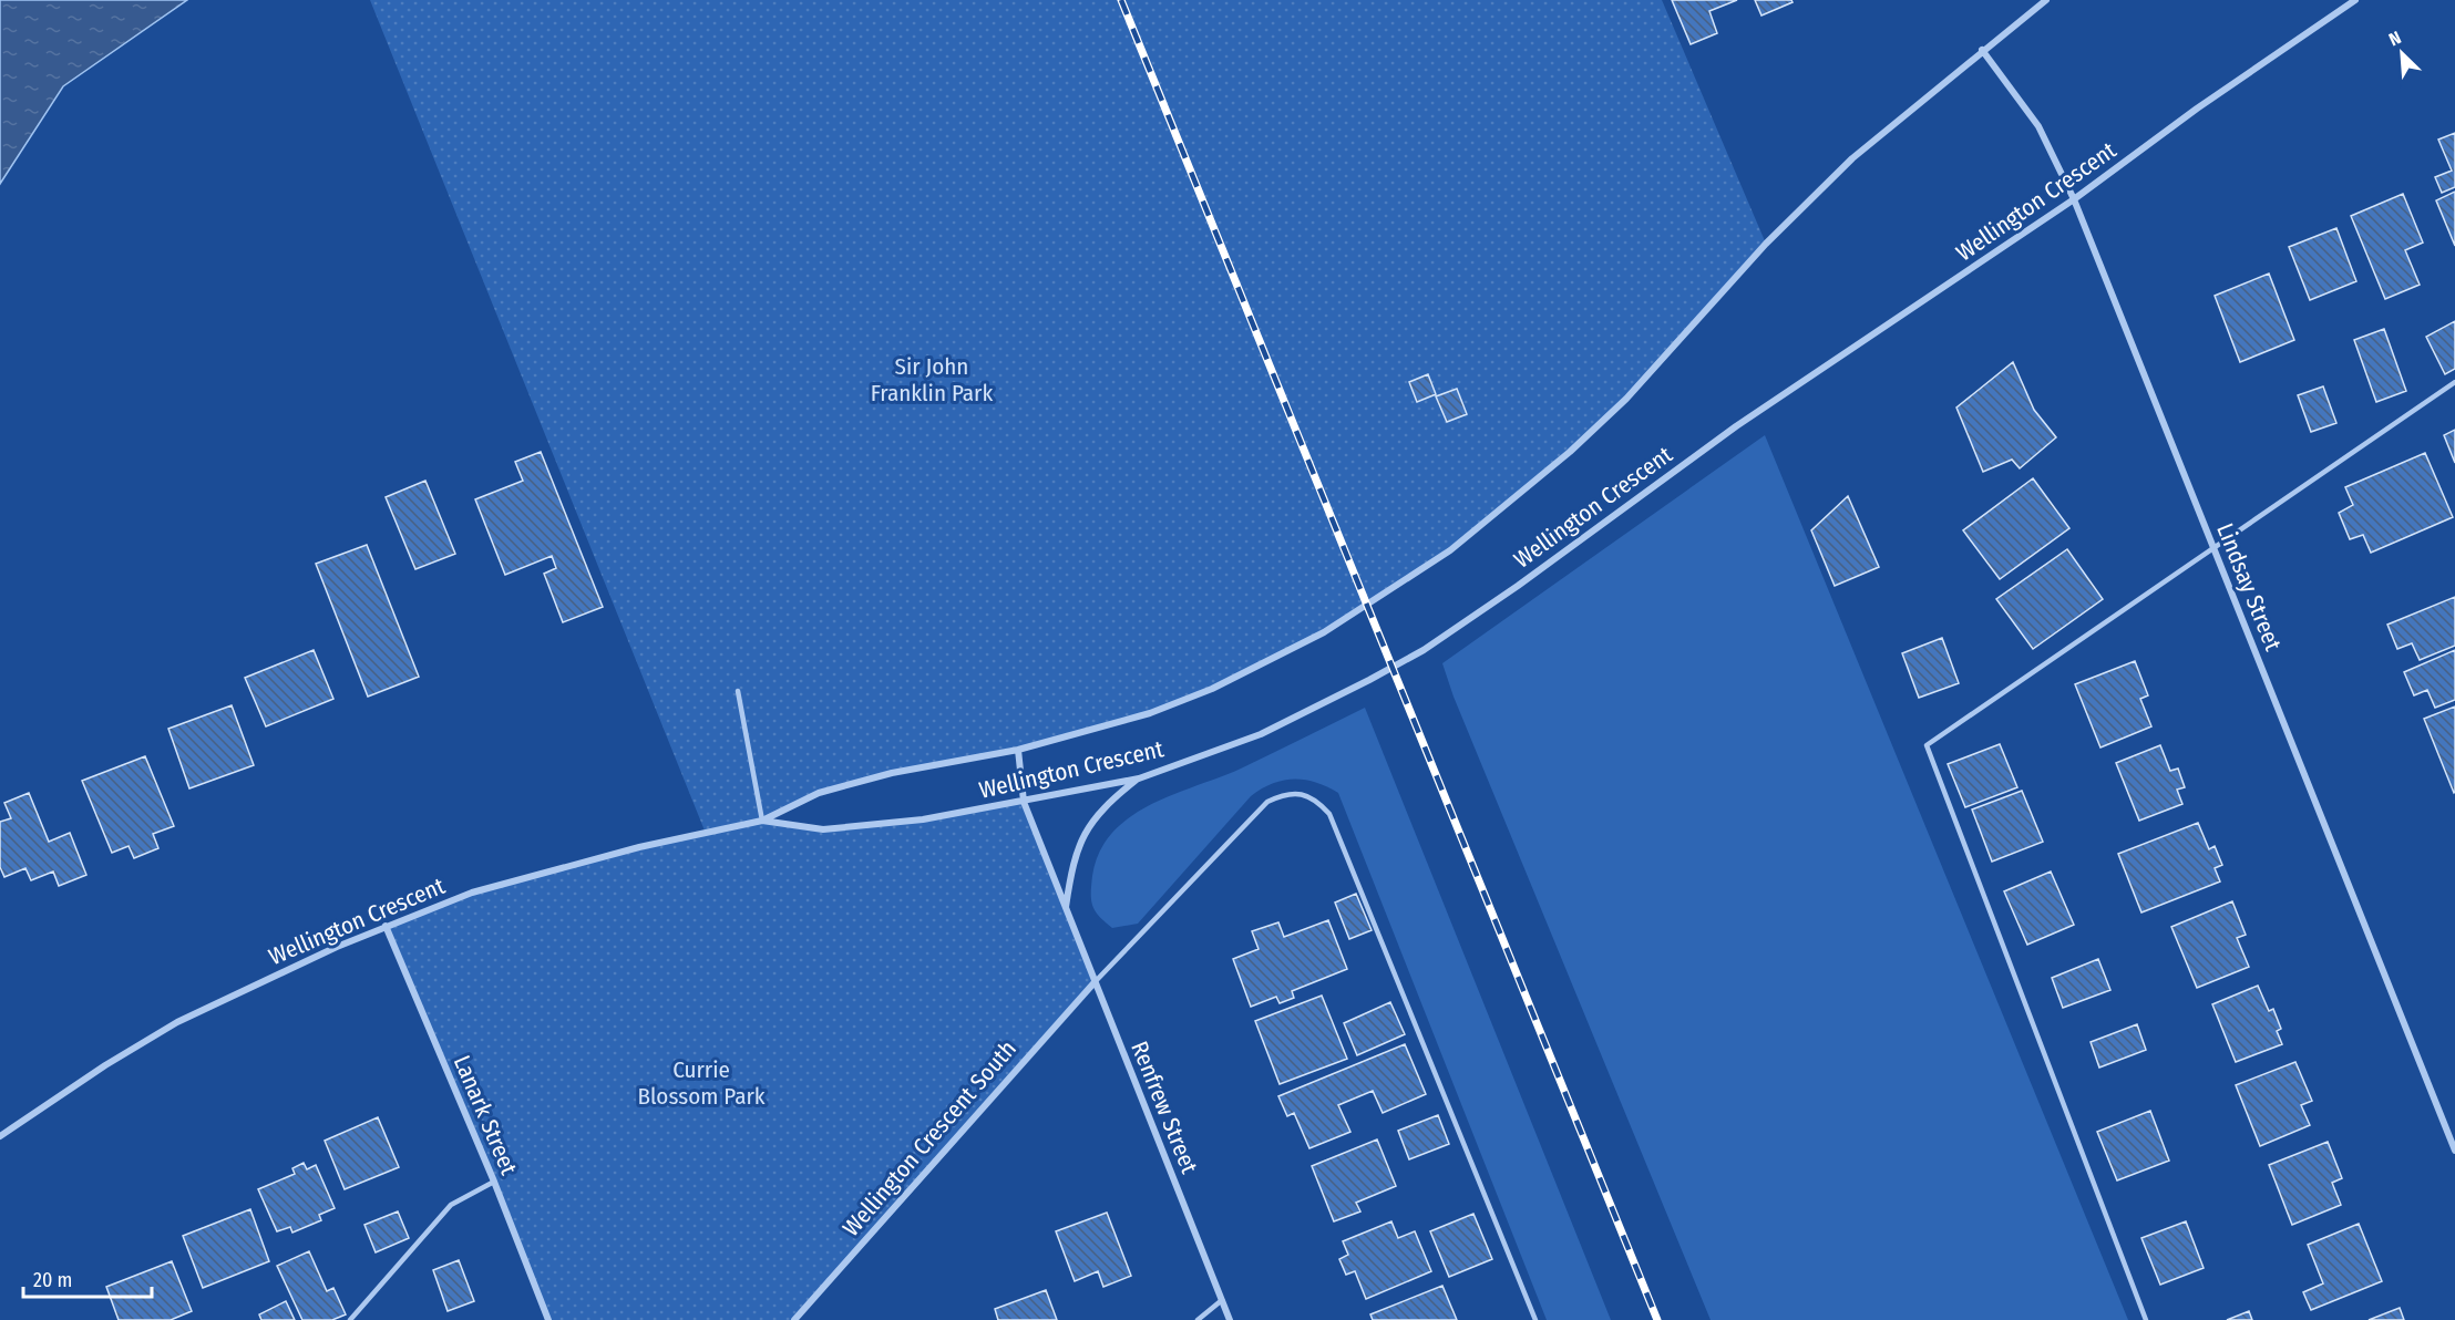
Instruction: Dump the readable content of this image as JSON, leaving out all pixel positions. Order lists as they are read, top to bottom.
{
  "streets": {
    "street": [
      "Wellington Crescent",
      "Lindsay Street",
      "Renfrew Street",
      "Lanark Street",
      "Wellington Crescent South"
    ]
  },
  "crossings": [
    ["Wellington Crescent", "Lindsay Street"],
    ["Wellington Crescent", "Renfrew Street"],
    ["Wellington Crescent", "Lanark Street"],
    ["Renfrew Street", "Wellington Crescent South"]
  ],
  "parks": ["Sir John Franklin Park", "Currie Blossom Park"],
  "scale_bar": "20 m",
  "north": "top left"
}
